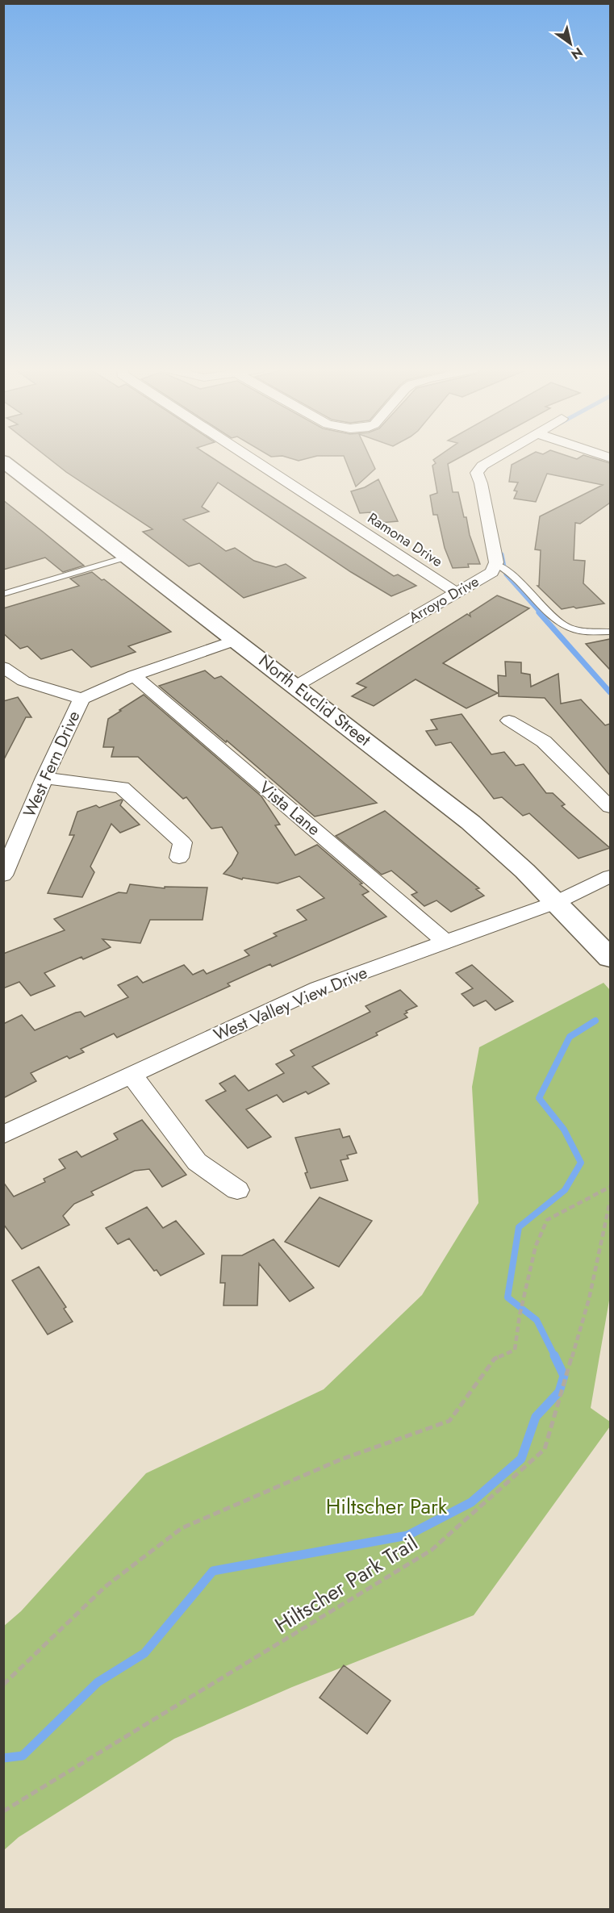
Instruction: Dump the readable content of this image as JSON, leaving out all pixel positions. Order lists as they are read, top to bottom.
{
  "streets": {
    "main road": ["North Euclid Street"],
    "street": [
      "Ramona Drive",
      "Arroyo Drive",
      "West Fern Drive",
      "Vista Lane",
      "West Valley View Drive"
    ],
    "path": ["Hiltscher Park Trail"]
  },
  "crossings": [
    ["Ramona Drive", "Arroyo Drive"],
    ["Arroyo Drive", "North Euclid Street"],
    ["North Euclid Street", "West Fern Drive"],
    ["North Euclid Street", "West Valley View Drive"],
    ["West Fern Drive", "Vista Lane"],
    ["Vista Lane", "West Valley View Drive"]
  ],
  "parks": ["Hiltscher Park"],
  "north": "bottom right"
}
